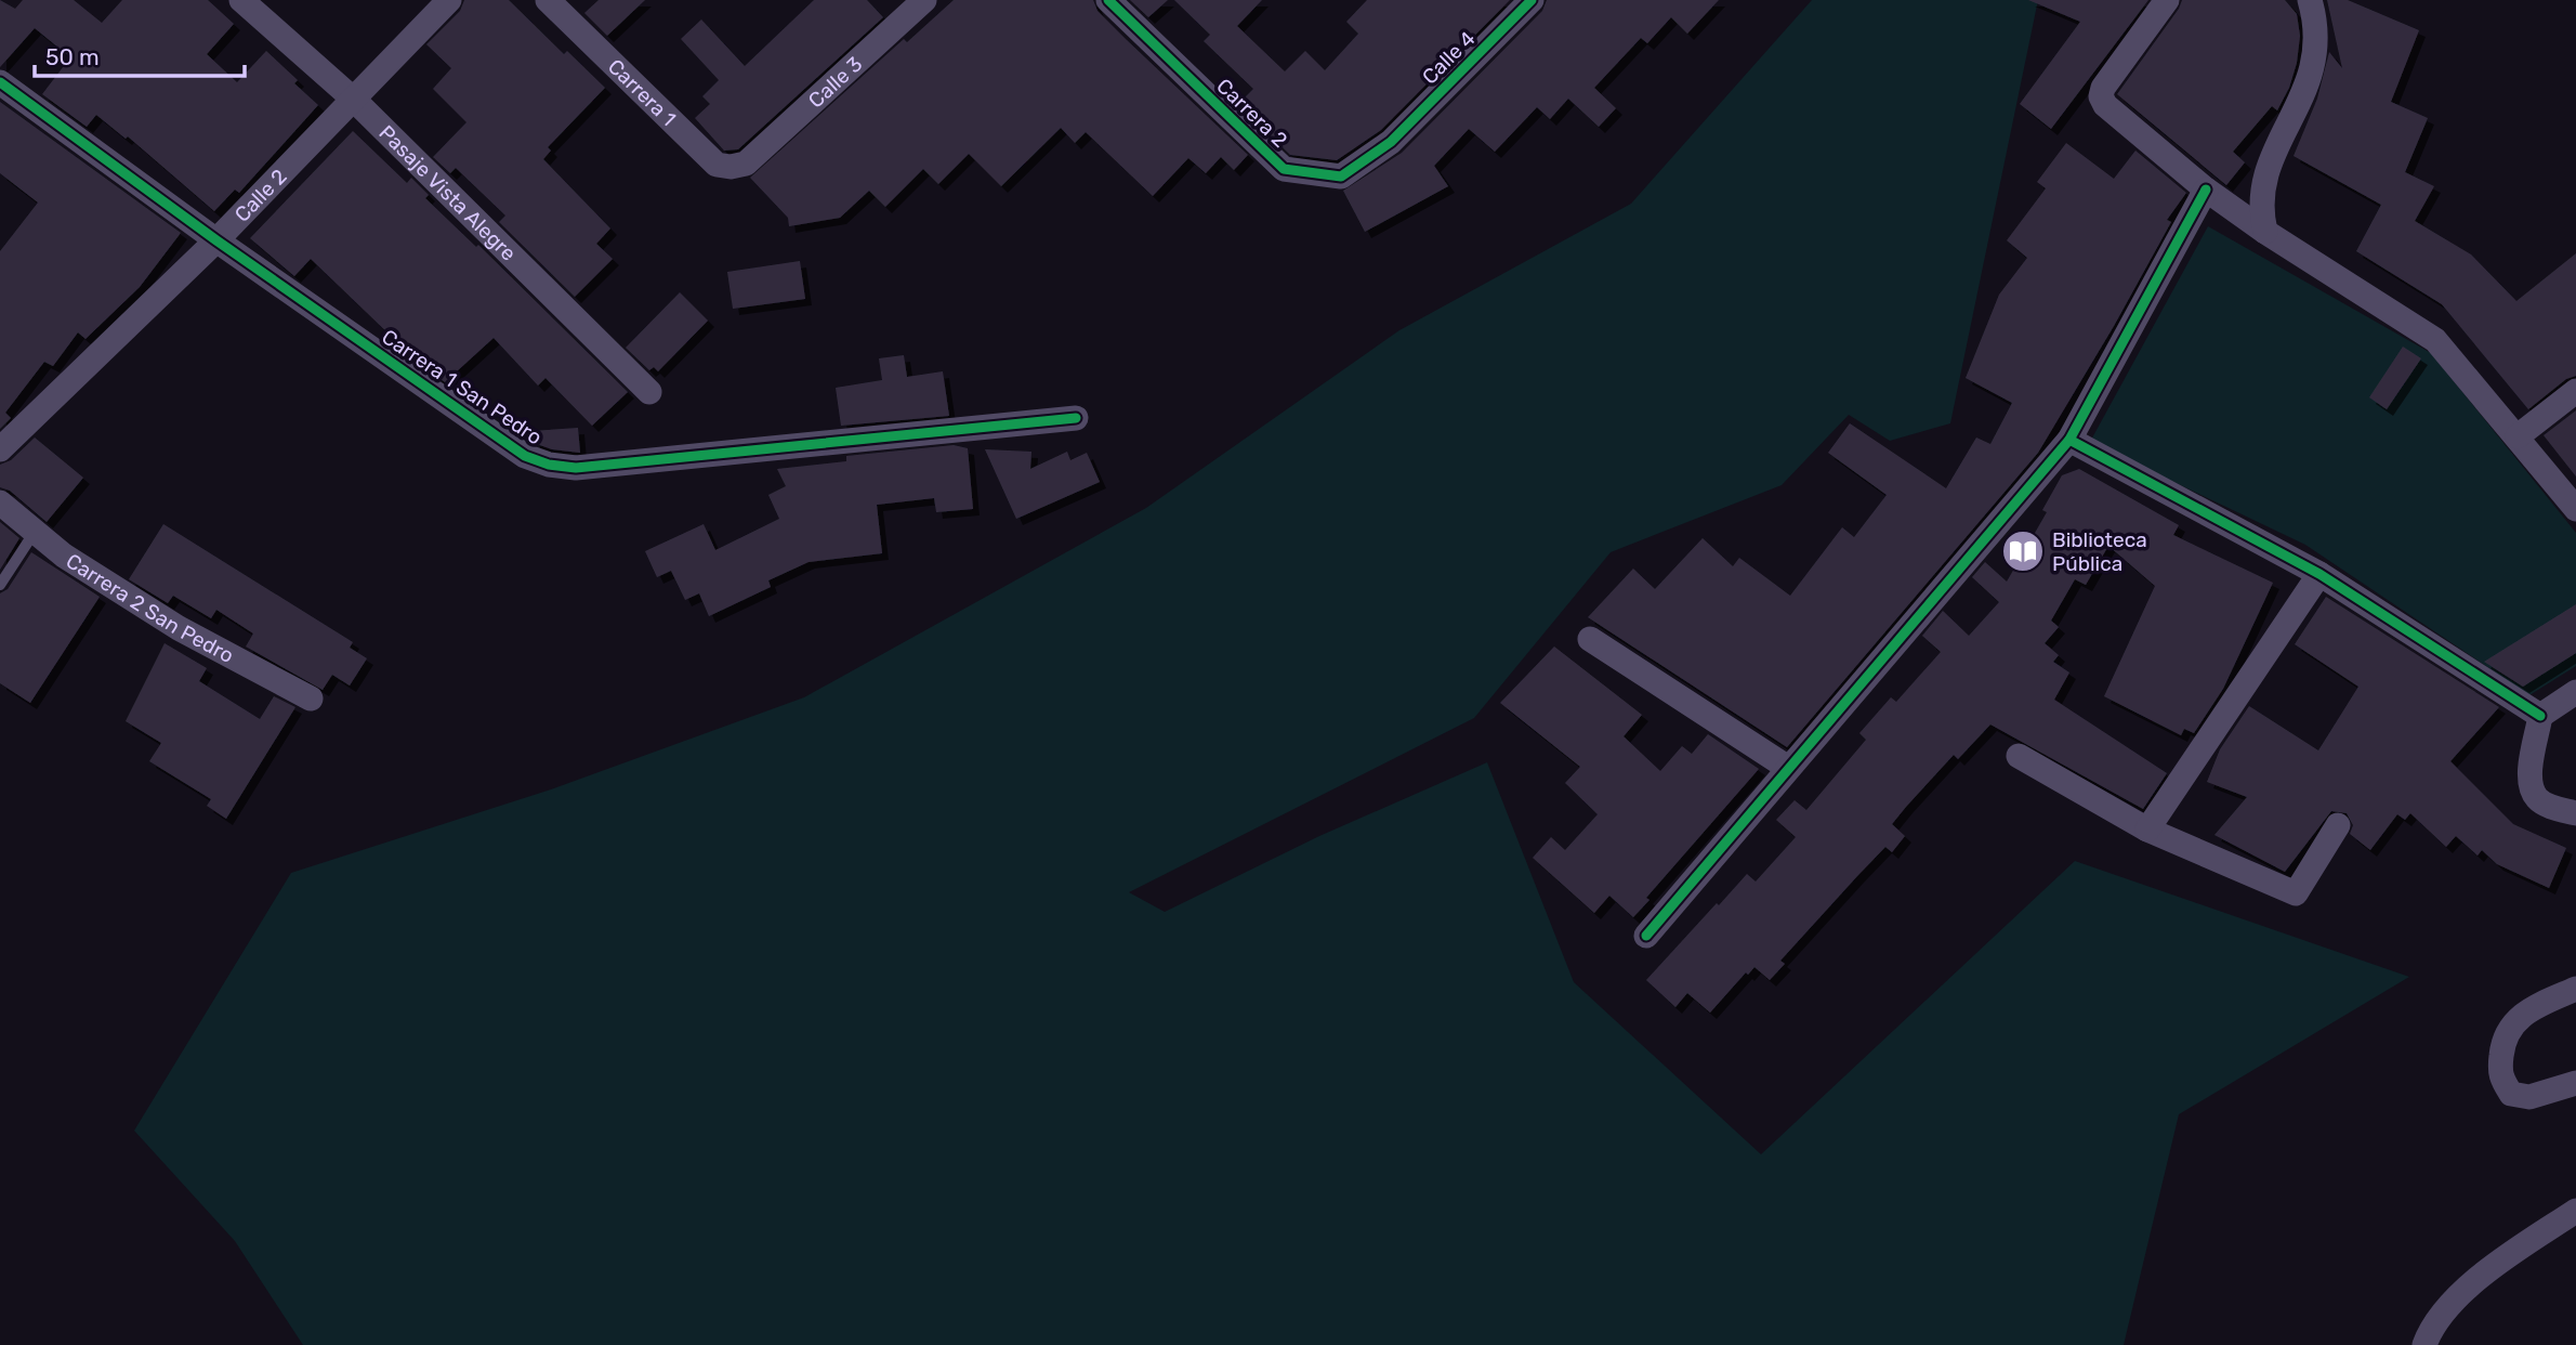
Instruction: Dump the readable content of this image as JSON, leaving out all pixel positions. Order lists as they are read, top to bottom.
{
  "streets": {
    "street": [
      "Calle 4",
      "Calle 3",
      "Carrera 1",
      "Carrera 2",
      "Pasaje Vista Alegre",
      "Calle 2",
      "Carrera 1 San Pedro",
      "Carrera 2 San Pedro"
    ]
  },
  "crossings": [
    ["Calle 4", "Carrera 2"],
    ["Calle 3", "Carrera 1"],
    ["Pasaje Vista Alegre", "Calle 2"],
    ["Calle 2", "Carrera 1 San Pedro"]
  ],
  "places": {
    "library": ["Biblioteca Pública"]
  },
  "scale_bar": "50 m"
}
